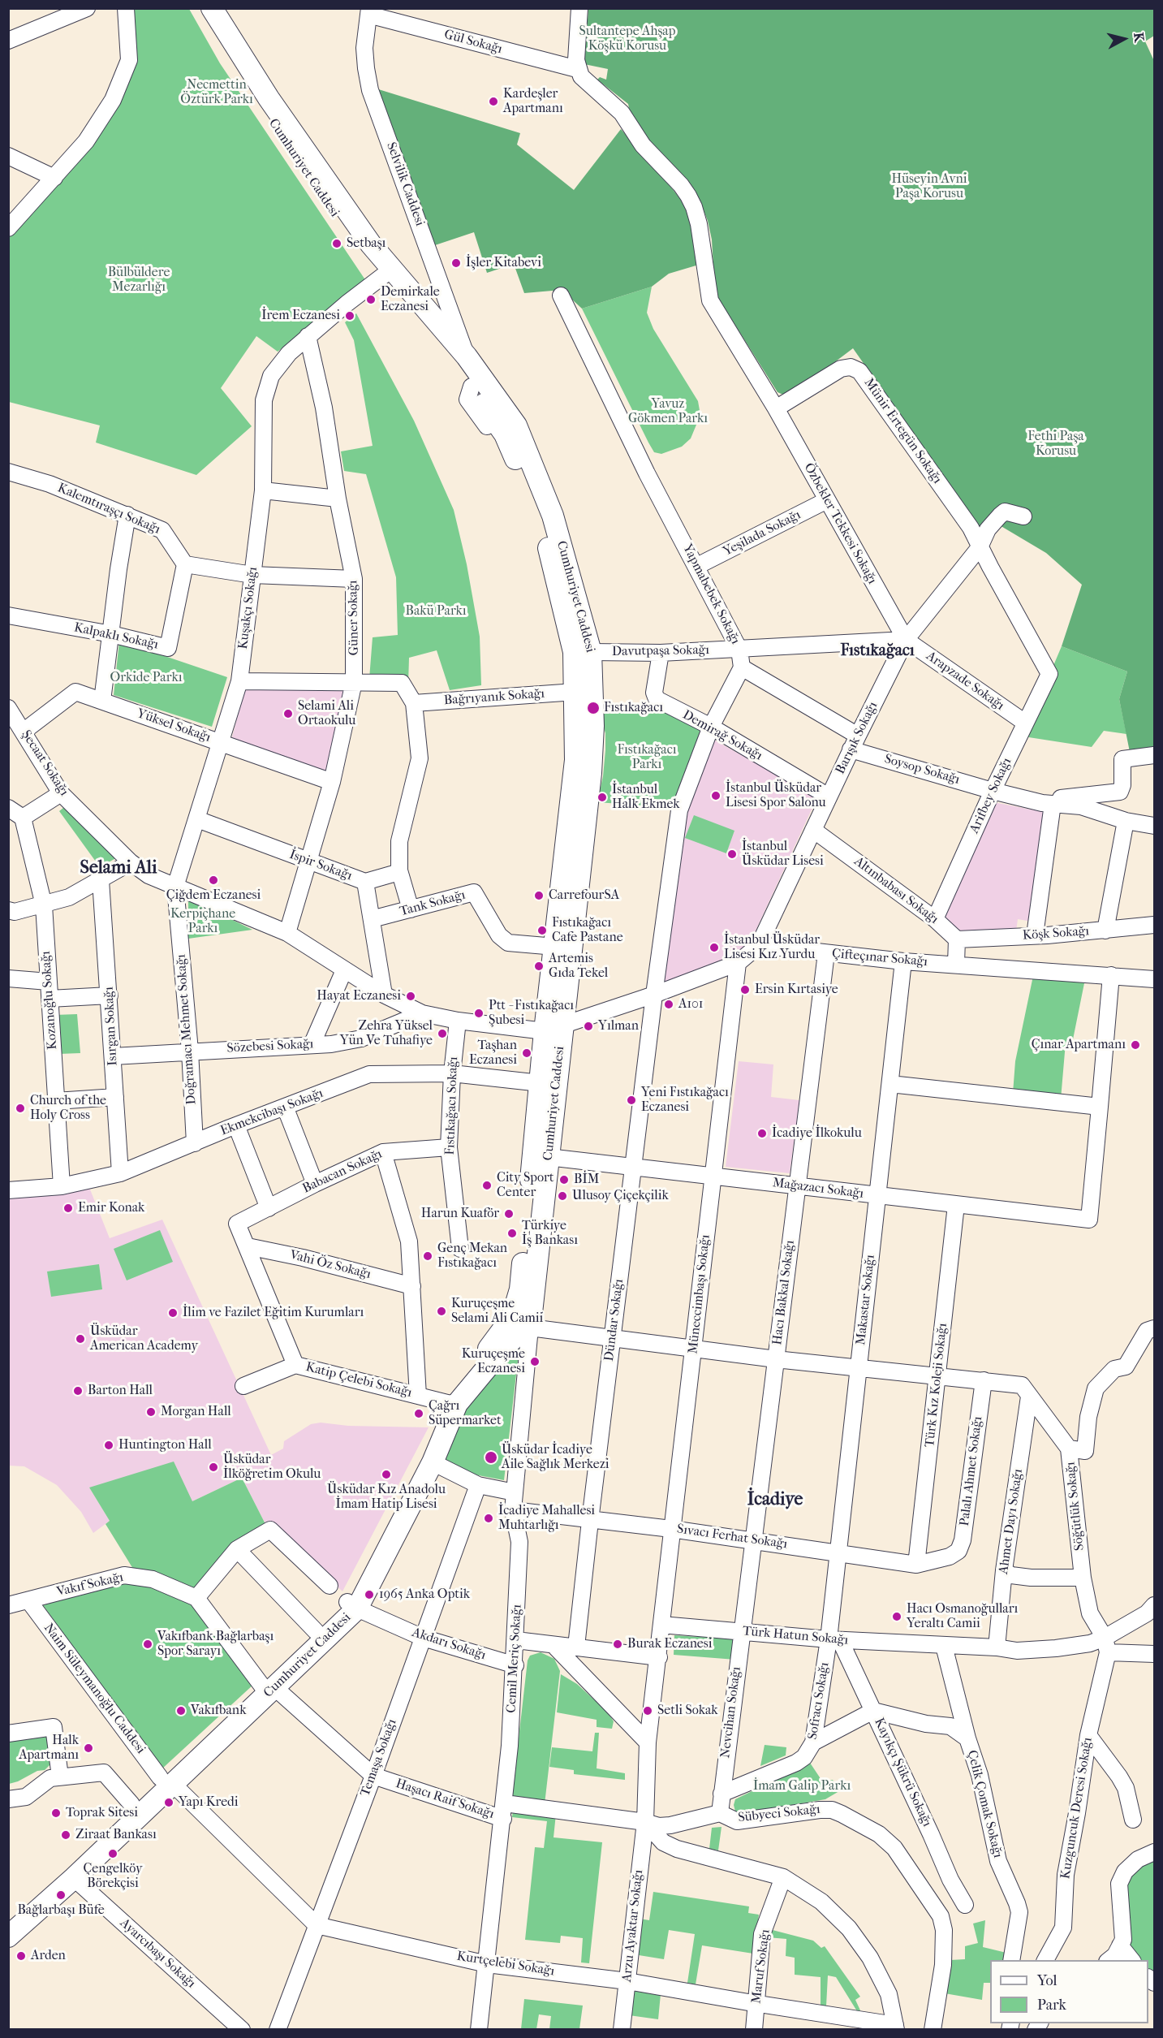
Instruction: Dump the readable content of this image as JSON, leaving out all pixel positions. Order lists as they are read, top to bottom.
{
  "streets": {
    "main road": ["Cumhuriyet Caddesi"],
    "street": [
      "Gül Sokağı",
      "Selvilik Caddesi",
      "Münir Ertegün Sokağı",
      "Kalemtıraşçı Sokağı",
      "Özbekler Tekkesi Sokağı",
      "Yeşilada Sokağı",
      "Yapmabebek Sokağı",
      "Kuşakçı Sokağı",
      "Güner Sokağı",
      "Kalpaklı Sokağı",
      "Davutpaşa Sokağı",
      "Arapzade Sokağı",
      "Bağrıyanık Sokağı",
      "Yüksel Sokağı",
      "Demirağ Sokağı",
      "Barışık Sokağı",
      "Şecaat Sokağı",
      "Soysop Sokağı",
      "Arifbey Sokağı",
      "İspir Sokağı",
      "Altınbabası Sokağı",
      "Tank Sokağı",
      "Köşk Sokağı",
      "Çifteçınar Sokağı",
      "Kozanoğlu Sokağı",
      "Isırgan Sokağı",
      "Doğramacı Mehmet Sokağı",
      "Sözebesi Sokağı",
      "Fıstıkağacı Sokağı",
      "Ekmekcibaşı Sokağı",
      "Babacan Sokağı",
      "Mağazacı Sokağı",
      "Vahi Öz Sokağı",
      "Hacı Bakkal Sokağı",
      "Müneccimbaşı Sokağı",
      "Makastar Sokağı",
      "Dündar Sokağı",
      "Katip Çelebi Sokağı",
      "Türk Kız Koleji Sokağı",
      "Palalı Ahmet Sokağı",
      "Söğütlük Sokağı",
      "Ahmet Dayı Sokağı",
      "Sıvacı Ferhat Sokağı",
      "Vakıf Sokağı",
      "Türk Hatun Sokağı",
      "Akdarı Sokağı",
      "Cemil Meriç Sokağı",
      "Naim Süleymanoğlu Caddesi",
      "Sofracı Sokağı",
      "Nevcihan Sokağı",
      "Temaşa Sokağı",
      "Kayıkçı Şükrü Sokağı",
      "Haşacı Raif Sokağı",
      "Çelik Çomak Sokağı",
      "Kuzguncuk Deresi Sokağı",
      "Sübyeci Sokağı",
      "Arzu Ayaktar Sokağı",
      "Ayarcıbaşı Sokağı",
      "Kurtçelebi Sokağı",
      "Maruf Sokağı"
    ]
  },
  "crossings": [
    ["Gül Sokağı", "Selvilik Caddesi"],
    ["Cumhuriyet Caddesi", "Selvilik Caddesi"],
    ["Cumhuriyet Caddesi", "Davutpaşa Sokağı"],
    ["Cumhuriyet Caddesi", "Bağrıyanık Sokağı"],
    ["Cumhuriyet Caddesi", "Şecaat Sokağı"],
    ["Cumhuriyet Caddesi", "Tank Sokağı"],
    ["Cumhuriyet Caddesi", "Ekmekcibaşı Sokağı"],
    ["Cumhuriyet Caddesi", "Mağazacı Sokağı"],
    ["Cumhuriyet Caddesi", "Katip Çelebi Sokağı"],
    ["Cumhuriyet Caddesi", "Vakıf Sokağı"],
    ["Cumhuriyet Caddesi", "Akdarı Sokağı"],
    ["Cumhuriyet Caddesi", "Cemil Meriç Sokağı"],
    ["Cumhuriyet Caddesi", "Naim Süleymanoğlu Caddesi"],
    ["Cumhuriyet Caddesi", "Haşacı Raif Sokağı"],
    ["Cumhuriyet Caddesi", "Ayarcıbaşı Sokağı"],
    ["Münir Ertegün Sokağı", "Özbekler Tekkesi Sokağı"],
    ["Münir Ertegün Sokağı", "Barışık Sokağı"],
    ["Münir Ertegün Sokağı", "Arifbey Sokağı"],
    ["Kalemtıraşçı Sokağı", "Kalpaklı Sokağı"],
    ["Özbekler Tekkesi Sokağı", "Yeşilada Sokağı"],
    ["Özbekler Tekkesi Sokağı", "Davutpaşa Sokağı"],
    ["Özbekler Tekkesi Sokağı", "Arapzade Sokağı"],
    ["Özbekler Tekkesi Sokağı", "Barışık Sokağı"],
    ["Yeşilada Sokağı", "Yapmabebek Sokağı"],
    ["Yapmabebek Sokağı", "Davutpaşa Sokağı"],
    ["Yapmabebek Sokağı", "Soysop Sokağı"],
    ["Kuşakçı Sokağı", "Güner Sokağı"],
    ["Kuşakçı Sokağı", "Yüksel Sokağı"],
    ["Kuşakçı Sokağı", "Şecaat Sokağı"],
    ["Kuşakçı Sokağı", "İspir Sokağı"],
    ["Kuşakçı Sokağı", "Doğramacı Mehmet Sokağı"],
    ["Güner Sokağı", "Yüksel Sokağı"],
    ["Güner Sokağı", "Şecaat Sokağı"],
    ["Güner Sokağı", "İspir Sokağı"],
    ["Davutpaşa Sokağı", "Arapzade Sokağı"],
    ["Davutpaşa Sokağı", "Demirağ Sokağı"],
    ["Davutpaşa Sokağı", "Barışık Sokağı"],
    ["Arapzade Sokağı", "Barışık Sokağı"],
    ["Arapzade Sokağı", "Arifbey Sokağı"],
    ["Yüksel Sokağı", "Şecaat Sokağı"],
    ["Demirağ Sokağı", "Barışık Sokağı"],
    ["Barışık Sokağı", "Soysop Sokağı"],
    ["Barışık Sokağı", "Altınbabası Sokağı"],
    ["Barışık Sokağı", "Çifteçınar Sokağı"],
    ["Şecaat Sokağı", "İspir Sokağı"],
    ["Şecaat Sokağı", "Doğramacı Mehmet Sokağı"],
    ["Şecaat Sokağı", "Sözebesi Sokağı"],
    ["Şecaat Sokağı", "Fıstıkağacı Sokağı"],
    ["Soysop Sokağı", "Arifbey Sokağı"],
    ["Arifbey Sokağı", "Altınbabası Sokağı"],
    ["İspir Sokağı", "Tank Sokağı"],
    ["Altınbabası Sokağı", "Köşk Sokağı"],
    ["Çifteçınar Sokağı", "Hacı Bakkal Sokağı"],
    ["Çifteçınar Sokağı", "Makastar Sokağı"],
    ["Kozanoğlu Sokağı", "Ekmekcibaşı Sokağı"],
    ["Isırgan Sokağı", "Sözebesi Sokağı"],
    ["Isırgan Sokağı", "Ekmekcibaşı Sokağı"],
    ["Doğramacı Mehmet Sokağı", "Sözebesi Sokağı"],
    ["Doğramacı Mehmet Sokağı", "Ekmekcibaşı Sokağı"],
    ["Fıstıkağacı Sokağı", "Ekmekcibaşı Sokağı"],
    ["Fıstıkağacı Sokağı", "Babacan Sokağı"],
    ["Babacan Sokağı", "Katip Çelebi Sokağı"],
    ["Mağazacı Sokağı", "Hacı Bakkal Sokağı"],
    ["Mağazacı Sokağı", "Müneccimbaşı Sokağı"],
    ["Mağazacı Sokağı", "Makastar Sokağı"],
    ["Mağazacı Sokağı", "Dündar Sokağı"],
    ["Mağazacı Sokağı", "Türk Kız Koleji Sokağı"],
    ["Vahi Öz Sokağı", "Katip Çelebi Sokağı"],
    ["Hacı Bakkal Sokağı", "Sıvacı Ferhat Sokağı"],
    ["Hacı Bakkal Sokağı", "Türk Hatun Sokağı"],
    ["Hacı Bakkal Sokağı", "Nevcihan Sokağı"],
    ["Müneccimbaşı Sokağı", "Sıvacı Ferhat Sokağı"],
    ["Müneccimbaşı Sokağı", "Türk Hatun Sokağı"],
    ["Makastar Sokağı", "Sıvacı Ferhat Sokağı"],
    ["Makastar Sokağı", "Türk Hatun Sokağı"],
    ["Makastar Sokağı", "Sofracı Sokağı"],
    ["Makastar Sokağı", "Kayıkçı Şükrü Sokağı"],
    ["Dündar Sokağı", "Sıvacı Ferhat Sokağı"],
    ["Türk Kız Koleji Sokağı", "Sıvacı Ferhat Sokağı"],
    ["Palalı Ahmet Sokağı", "Sıvacı Ferhat Sokağı"],
    ["Söğütlük Sokağı", "Ahmet Dayı Sokağı"],
    ["Söğütlük Sokağı", "Türk Hatun Sokağı"],
    ["Söğütlük Sokağı", "Kuzguncuk Deresi Sokağı"],
    ["Ahmet Dayı Sokağı", "Türk Hatun Sokağı"],
    ["Sıvacı Ferhat Sokağı", "Cemil Meriç Sokağı"],
    ["Vakıf Sokağı", "Naim Süleymanoğlu Caddesi"],
    ["Vakıf Sokağı", "Haşacı Raif Sokağı"],
    ["Türk Hatun Sokağı", "Sofracı Sokağı"],
    ["Türk Hatun Sokağı", "Nevcihan Sokağı"],
    ["Türk Hatun Sokağı", "Kayıkçı Şükrü Sokağı"],
    ["Türk Hatun Sokağı", "Çelik Çomak Sokağı"],
    ["Türk Hatun Sokağı", "Kuzguncuk Deresi Sokağı"],
    ["Akdarı Sokağı", "Cemil Meriç Sokağı"],
    ["Akdarı Sokağı", "Temaşa Sokağı"],
    ["Cemil Meriç Sokağı", "Haşacı Raif Sokağı"],
    ["Cemil Meriç Sokağı", "Kurtçelebi Sokağı"],
    ["Sofracı Sokağı", "Nevcihan Sokağı"],
    ["Sofracı Sokağı", "Kayıkçı Şükrü Sokağı"],
    ["Sofracı Sokağı", "Sübyeci Sokağı"],
    ["Nevcihan Sokağı", "Sübyeci Sokağı"],
    ["Temaşa Sokağı", "Haşacı Raif Sokağı"],
    ["Temaşa Sokağı", "Kurtçelebi Sokağı"],
    ["Haşacı Raif Sokağı", "Sübyeci Sokağı"],
    ["Haşacı Raif Sokağı", "Arzu Ayaktar Sokağı"],
    ["Sübyeci Sokağı", "Arzu Ayaktar Sokağı"],
    ["Arzu Ayaktar Sokağı", "Kurtçelebi Sokağı"],
    ["Kurtçelebi Sokağı", "Maruf Sokağı"]
  ],
  "districts": ["Fıstıkağacı", "Selami Ali", "İcadiye"],
  "parks": [
    "Sultantepe Ahşap Köşkü Korusu",
    "Necmettin Öztürk Parkı",
    "Hüseyin Avni Paşa Korusu",
    "Bülbüldere Mezarlığı",
    "Yavuz Gökmen Parkı",
    "Fethi Paşa Korusu",
    "Bakü Parkı",
    "Orkide Parkı",
    "Fıstıkağacı Parkı",
    "Kerpiçhane Parkı",
    "İmam Galip Parkı"
  ],
  "places": [
    "Kardeşler Apartmanı",
    "Setbaşı",
    "İşler Kitabevi",
    "Demirkale Eczanesi",
    "İrem Eczanesi",
    "Fıstıkağacı",
    "Selami Ali Ortaokulu",
    "İstanbul Üsküdar Lisesi Spor Salonu",
    "İstanbul Halk Ekmek",
    "İstanbul Üsküdar Lisesi",
    "Çiğdem Eczanesi",
    "CarrefourSA",
    "Fıstıkağacı Cafe Pastane",
    "İstanbul Üsküdar Lisesi Kız Yurdu",
    "Artemis Gıda Tekel",
    "Ersin Kırtasiye",
    "Hayat Eczanesi",
    "A101",
    "Ptt - Fıstıkağacı Şubesi",
    "Yılman",
    "Zehra Yüksel Yün Ve Tuhafiye",
    "Çınar Apartmanı",
    "Taşhan Eczanesi",
    "Yeni Fıstıkağacı Eczanesi",
    "Church of the Holy Cross",
    "İcadiye İlkokulu",
    "BİM",
    "City Sport Center",
    "Ulusoy Çiçekçilik",
    "Emir Konak",
    "Harun Kuaför",
    "Türkiye İş Bankası",
    "Genç Mekan Fıstıkağacı",
    "Kuruçeşme Selami Ali Camii",
    "İlim ve Fazilet Eğitim Kurumları",
    "Üsküdar American Academy",
    "Kuruçeşme Eczanesi",
    "Barton Hall",
    "Morgan Hall",
    "Çağrı Süpermarket",
    "Huntington Hall",
    "Üsküdar İcadiye Aile Sağlık Merkezi",
    "Üsküdar İlköğretim Okulu",
    "Üsküdar Kız Anadolu İmam Hatip Lisesi",
    "İcadiye Mahallesi Muhtarlığı",
    "1965 Anka Optik",
    "Hacı Osmanoğulları Yeraltı Camii",
    "Vakıfbank Bağlarbaşı Spor Sarayı",
    "Burak Eczanesi",
    "Vakıfbank",
    "Setli Sokak",
    "Halk Apartmanı",
    "Yapı Kredi",
    "Toprak Sitesi",
    "Ziraat Bankası",
    "Çengelköy Börekçisi",
    "Bağlarbaşı Büfe",
    "Arden"
  ],
  "legend": ["Yol", "Park"],
  "north": "right"
}
